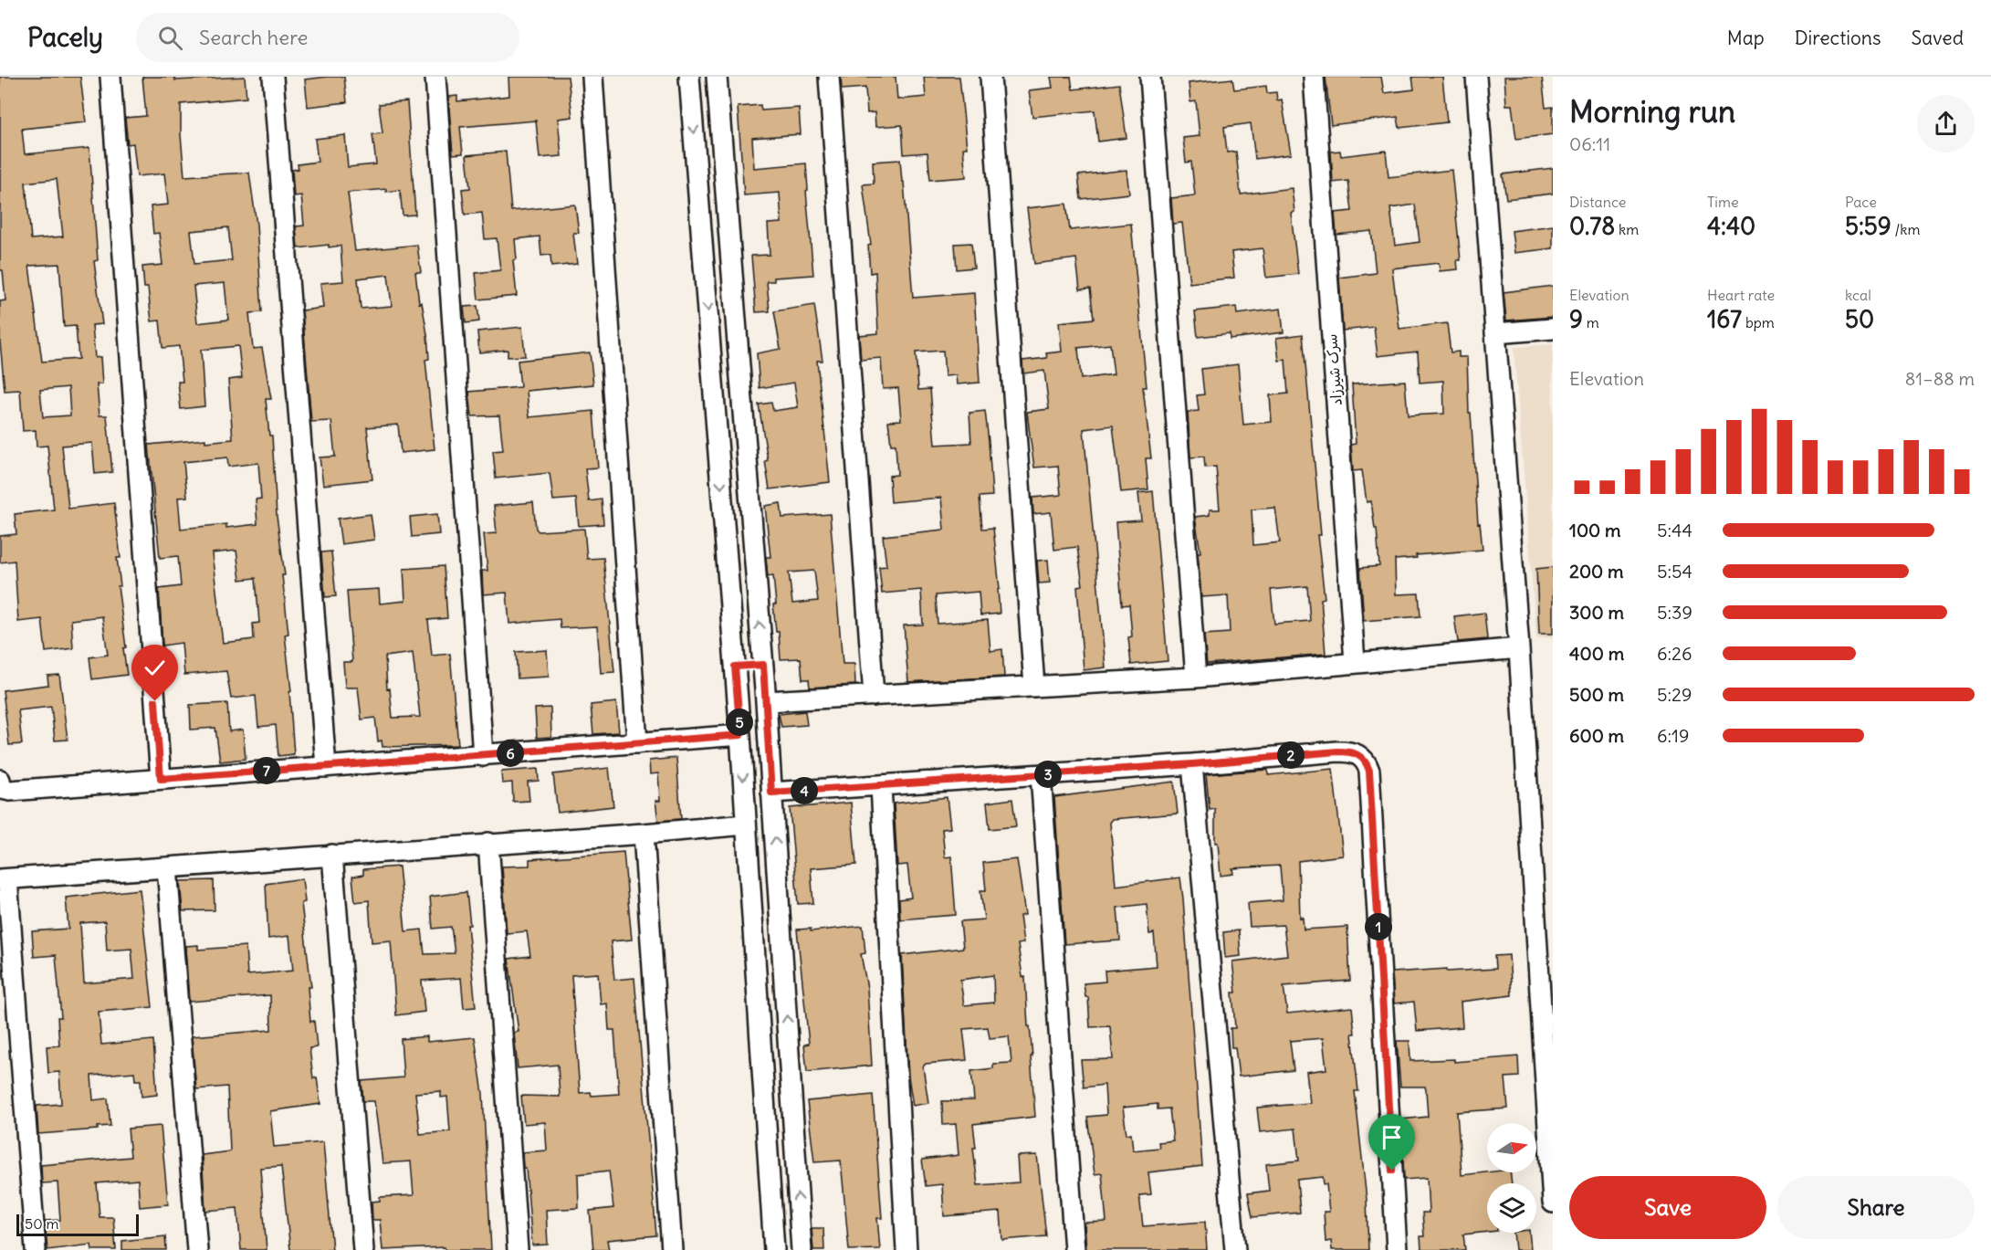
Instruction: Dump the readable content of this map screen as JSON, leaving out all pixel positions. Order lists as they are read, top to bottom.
{
  "streets": {
    "street": ["سرک شیرزاد"]
  },
  "scale_bar": "50 m",
  "north": "right",
  "page": {
    "header": "Pacely",
    "search": "Search here",
    "nav": ["Map", "Directions", "Saved"],
    "heading": ["Morning run", "06:11"],
    "stats": [
      ["Distance", "0.78 km"],
      ["Time", "4:40"],
      ["Pace", "5:59 /km"],
      ["Elevation", "9 m"],
      ["Heart rate", "167 bpm"],
      ["kcal", "50"]
    ],
    "chart": ["Elevation", "81–88 m"],
    "list": [
      {
        "name": "100 m",
        "note": "5:44"
      },
      {
        "name": "200 m",
        "note": "5:54"
      },
      {
        "name": "300 m",
        "note": "5:39"
      },
      {
        "name": "400 m",
        "note": "6:26"
      },
      {
        "name": "500 m",
        "note": "5:29"
      },
      {
        "name": "600 m",
        "note": "6:19"
      }
    ],
    "pins": [
      "5",
      "6",
      "2",
      "7",
      "3",
      "4",
      "1"
    ],
    "buttons": ["Save", "Share"],
    "scale": "50 m"
  }
}
